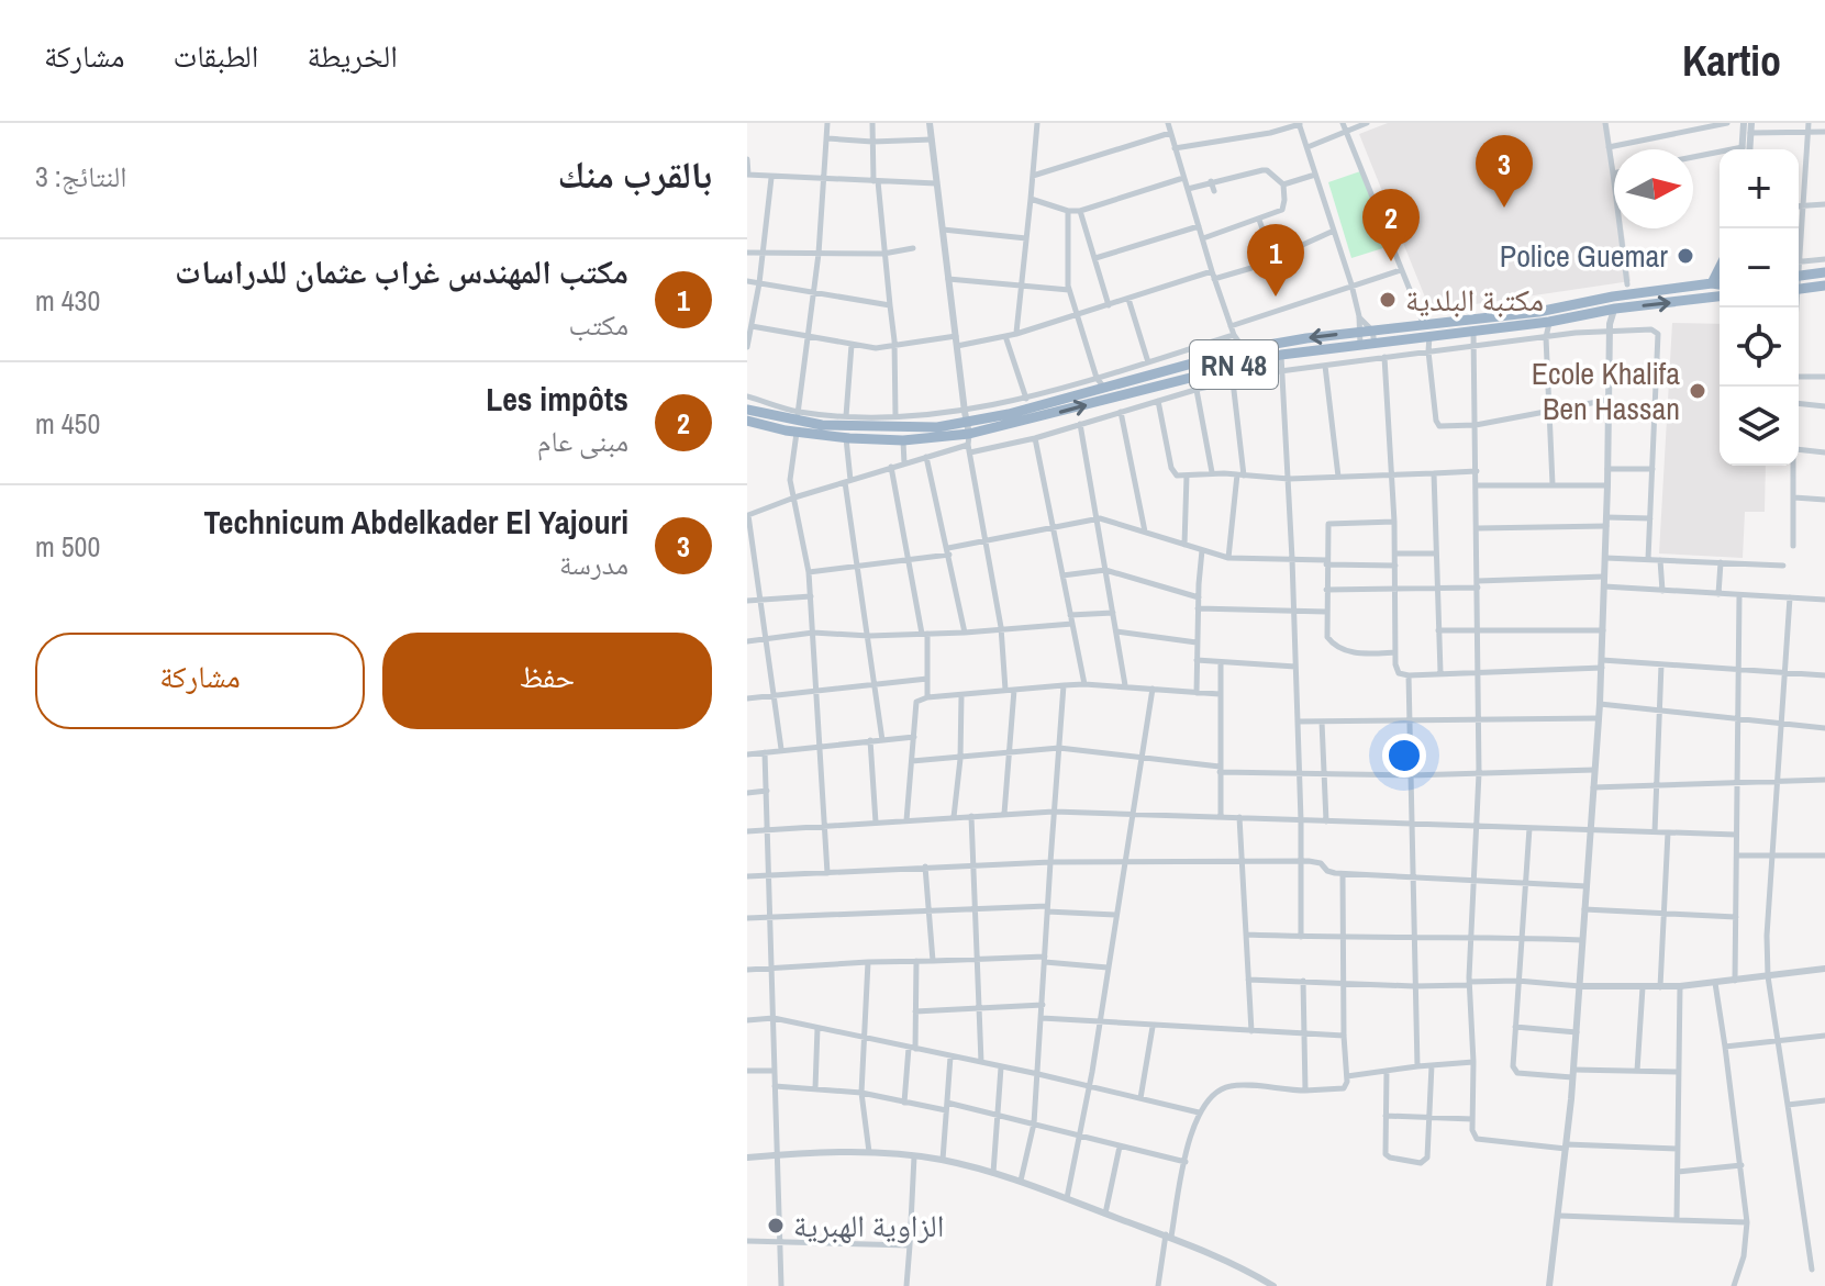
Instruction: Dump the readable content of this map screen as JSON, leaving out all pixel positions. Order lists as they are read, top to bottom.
{
  "streets": {
    "highway": ["RN 48"]
  },
  "places": [
    "Police Guemar",
    "مكتبة البلدية",
    "Ecole Khalifa Ben Hassan",
    "الزاوية الهبرية"
  ],
  "north": "right",
  "page": {
    "header": "Kartio",
    "nav": ["الخريطة", "الطبقات", "مشاركة"],
    "heading": ["بالقرب منك", "النتائج: 3"],
    "pins": ["3", "2", "1"],
    "map_buttons": ["+", "−"],
    "list": [
      {
        "mark": "1",
        "name": "مكتب المهندس غراب عثمان للدراسات",
        "note": "مكتب",
        "value": "430 m"
      },
      {
        "mark": "2",
        "name": "Les impôts",
        "note": "مبنى عام",
        "value": "450 m"
      },
      {
        "mark": "3",
        "name": "Technicum Abdelkader El Yajouri",
        "note": "مدرسة",
        "value": "500 m"
      }
    ],
    "buttons": ["حفظ", "مشاركة"]
  }
}
